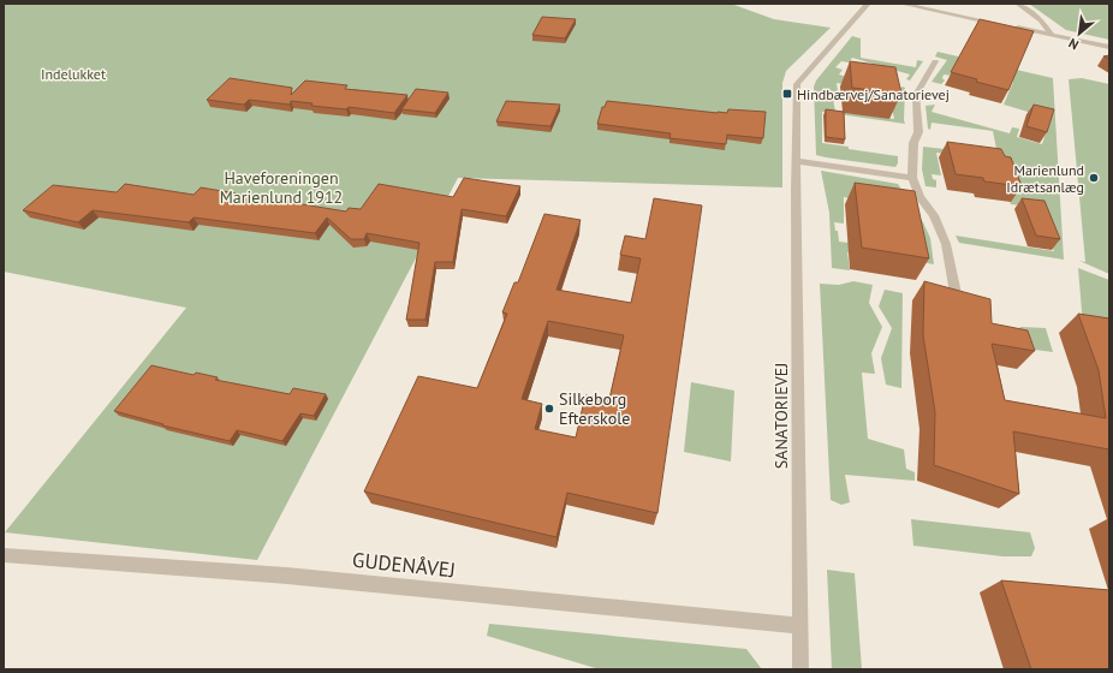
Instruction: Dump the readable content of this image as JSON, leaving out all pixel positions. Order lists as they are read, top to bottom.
{
  "streets": {
    "street": ["SANATORIEVEJ", "GUDENÅVEJ"]
  },
  "crossings": [
    ["SANATORIEVEJ", "GUDENÅVEJ"]
  ],
  "parks": ["Indelukket", "Haveforeningen Marienlund 1912"],
  "places": {
    "transit": ["Hindbærvej/Sanatorievej"],
    "other": ["Marienlund Idrætsanlæg", "Silkeborg Efterskole"]
  },
  "north": "bottom left"
}
